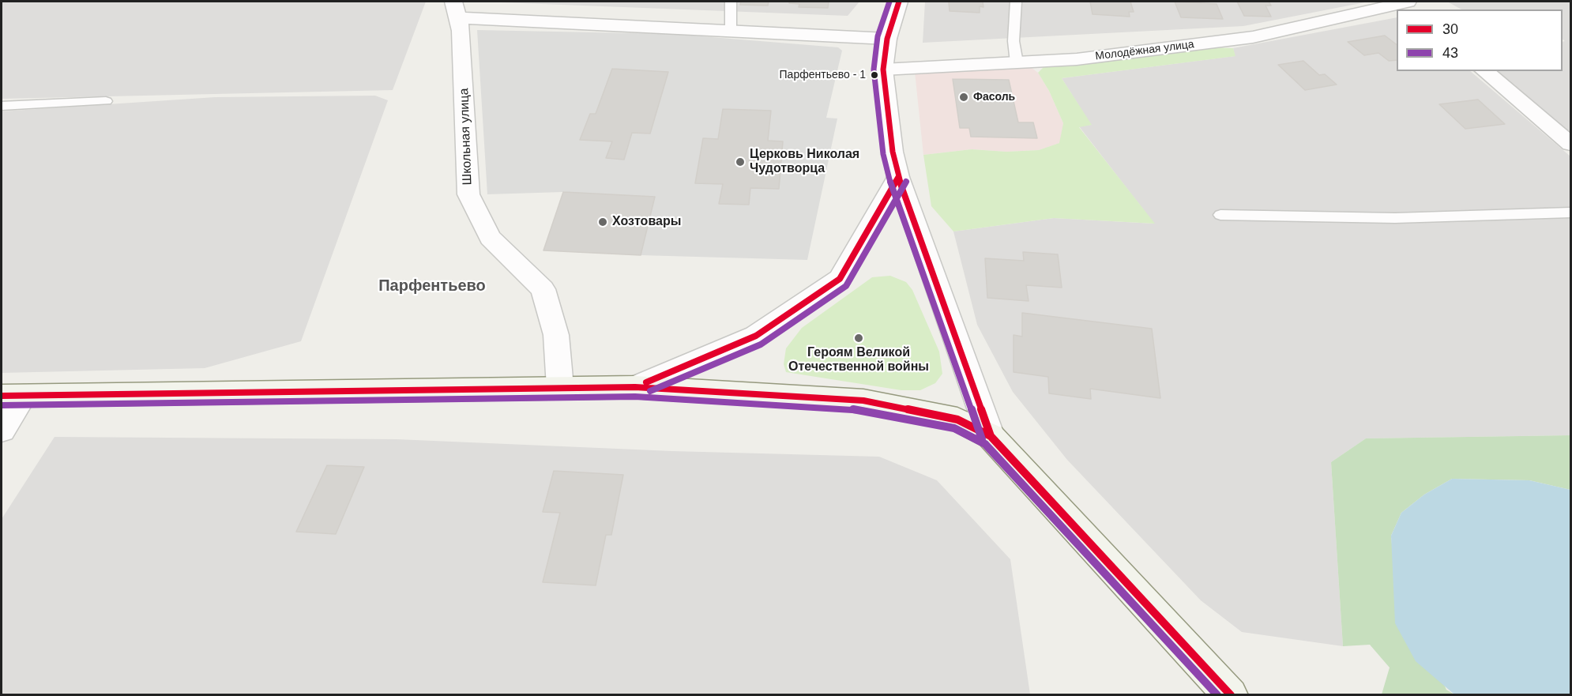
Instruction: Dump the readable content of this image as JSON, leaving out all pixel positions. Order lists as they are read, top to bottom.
{
  "streets": {
    "street": ["Молодёжная улица", "Школьная улица"]
  },
  "districts": ["Парфентьево"],
  "places": [
    "Парфентьево - 1",
    "Фасоль",
    "Церковь Николая Чудотворца",
    "Хозтовары",
    "Героям Великой Отечественной войны"
  ],
  "lines": ["transit line 30", "transit line 43"],
  "legend": ["30", "43"]
}
